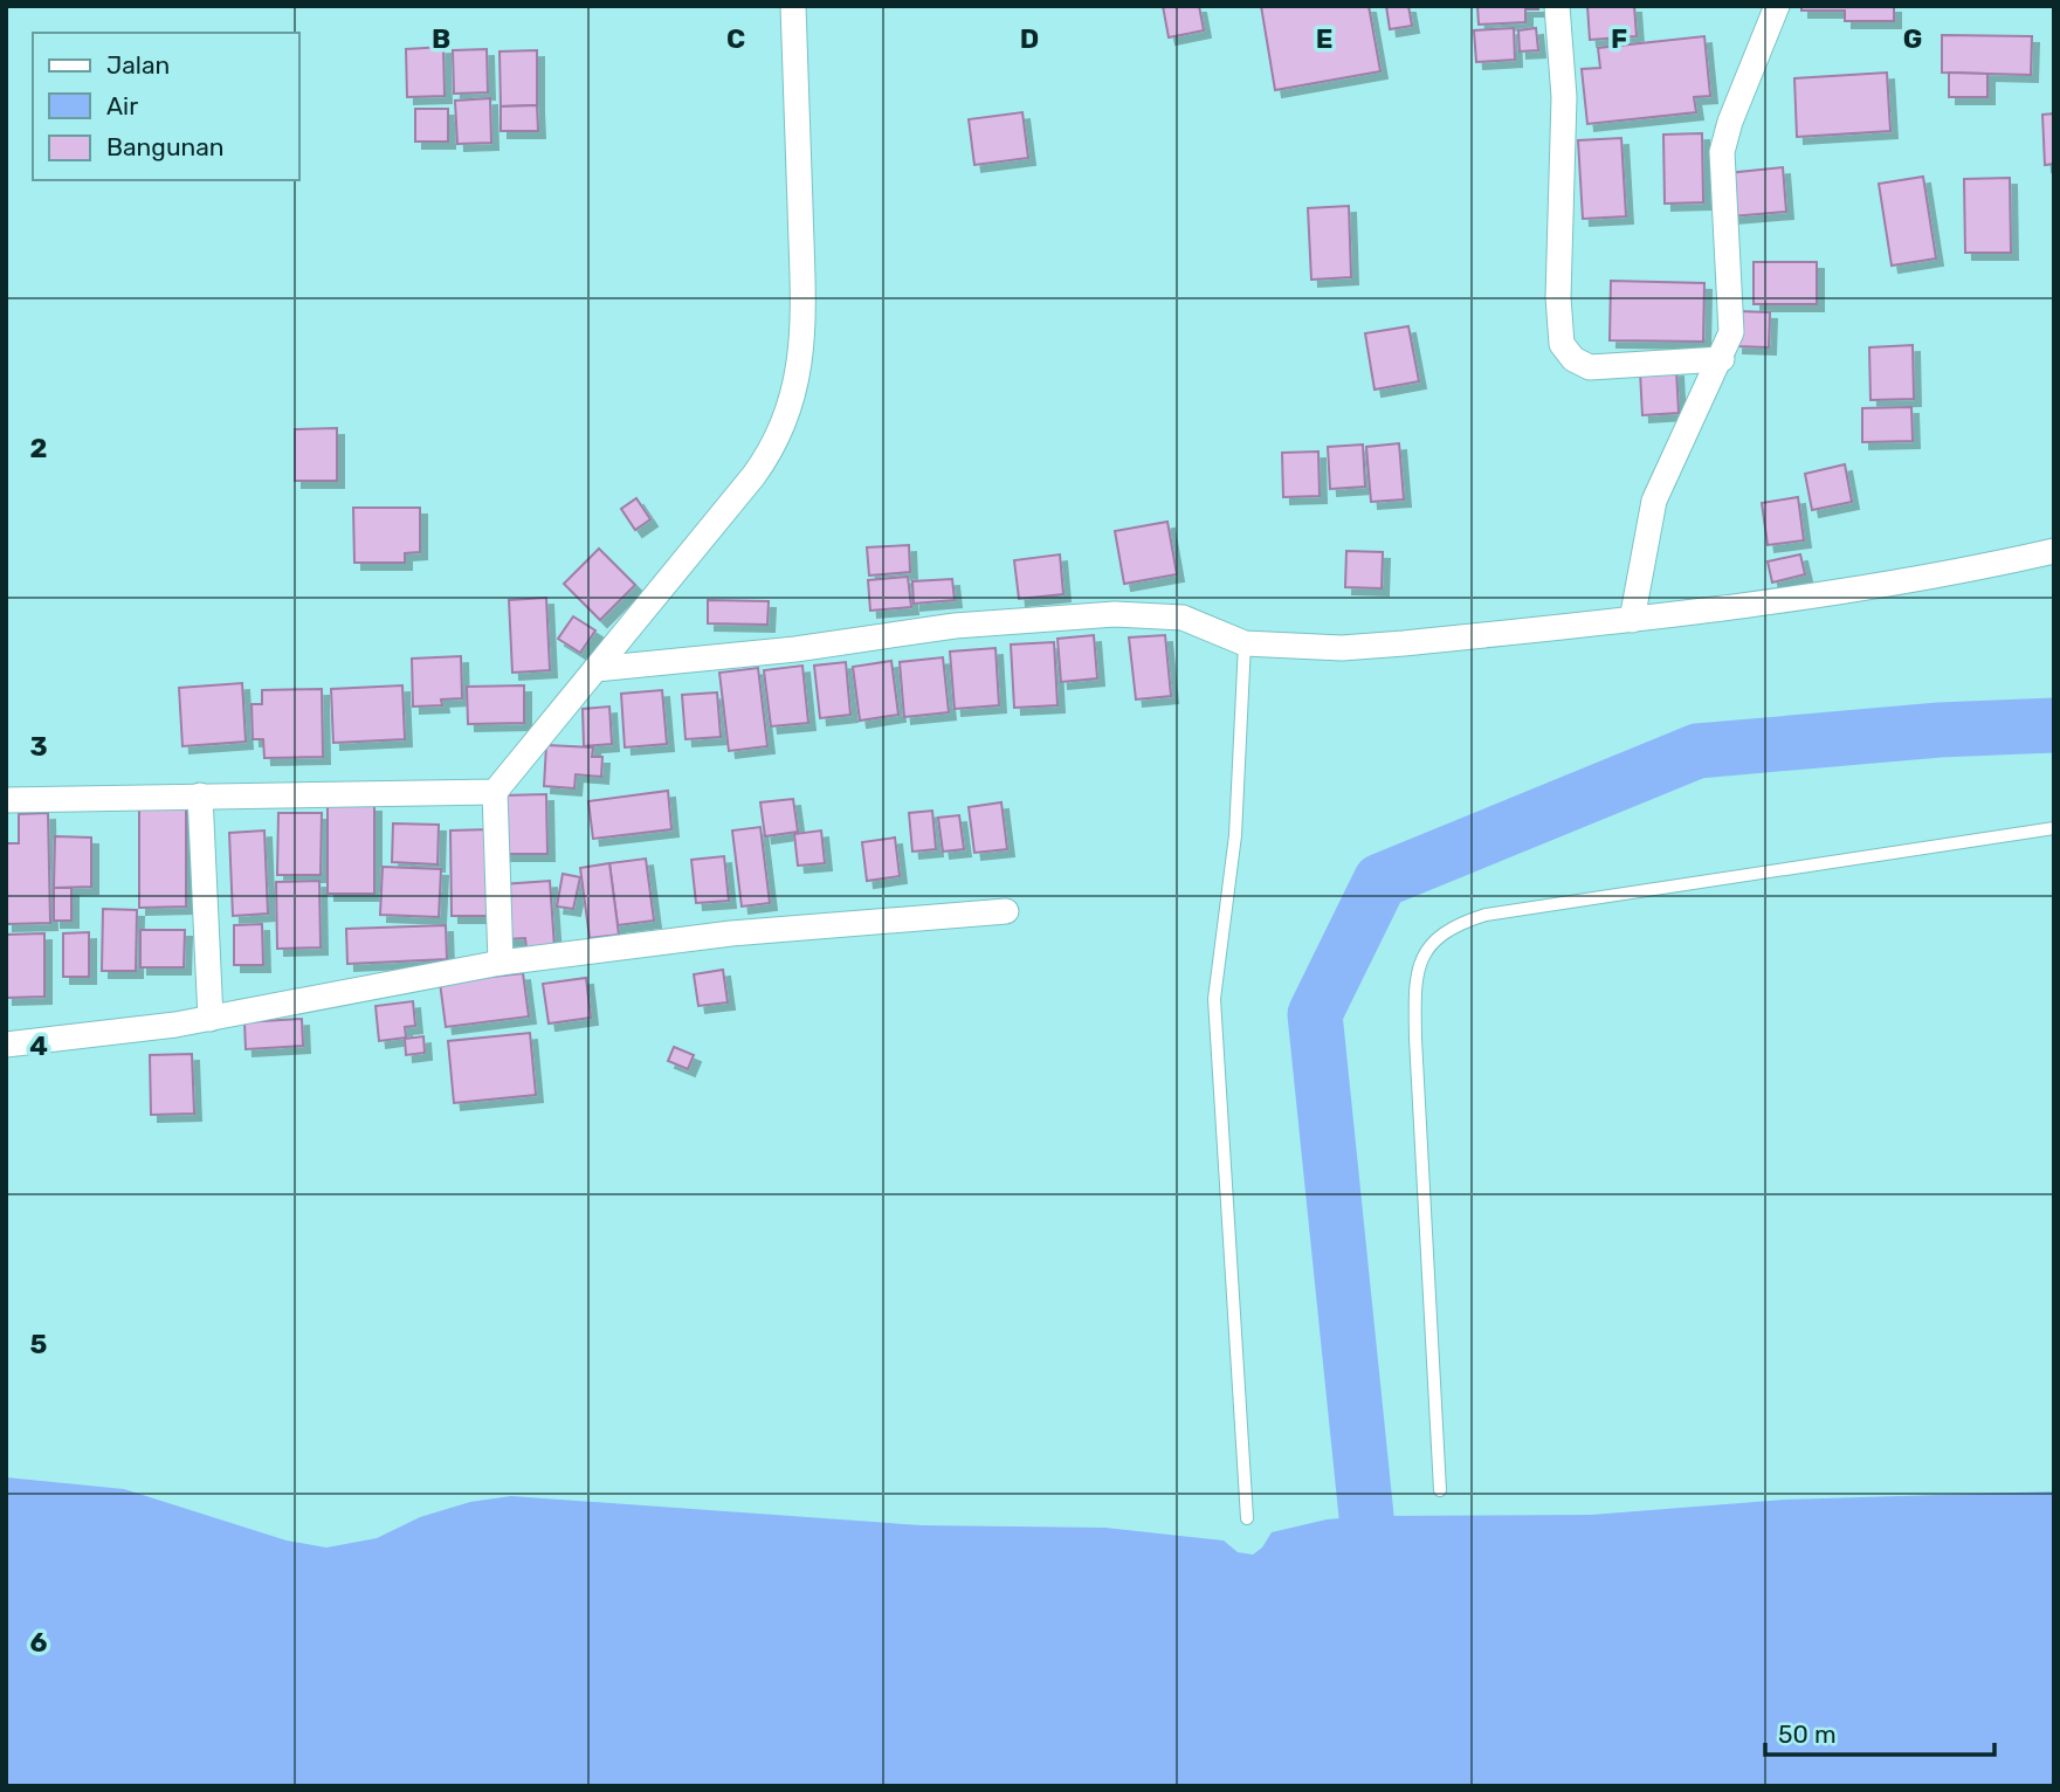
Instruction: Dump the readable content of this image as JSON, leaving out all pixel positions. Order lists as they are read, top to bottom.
{
  "legend": ["Jalan", "Air", "Bangunan"],
  "scale_bar": "50 m",
  "grid": {
    "columns": [
      "B",
      "C",
      "D",
      "E",
      "F",
      "G"
    ],
    "rows": [
      "2",
      "3",
      "4",
      "5",
      "6"
    ]
  }
}
